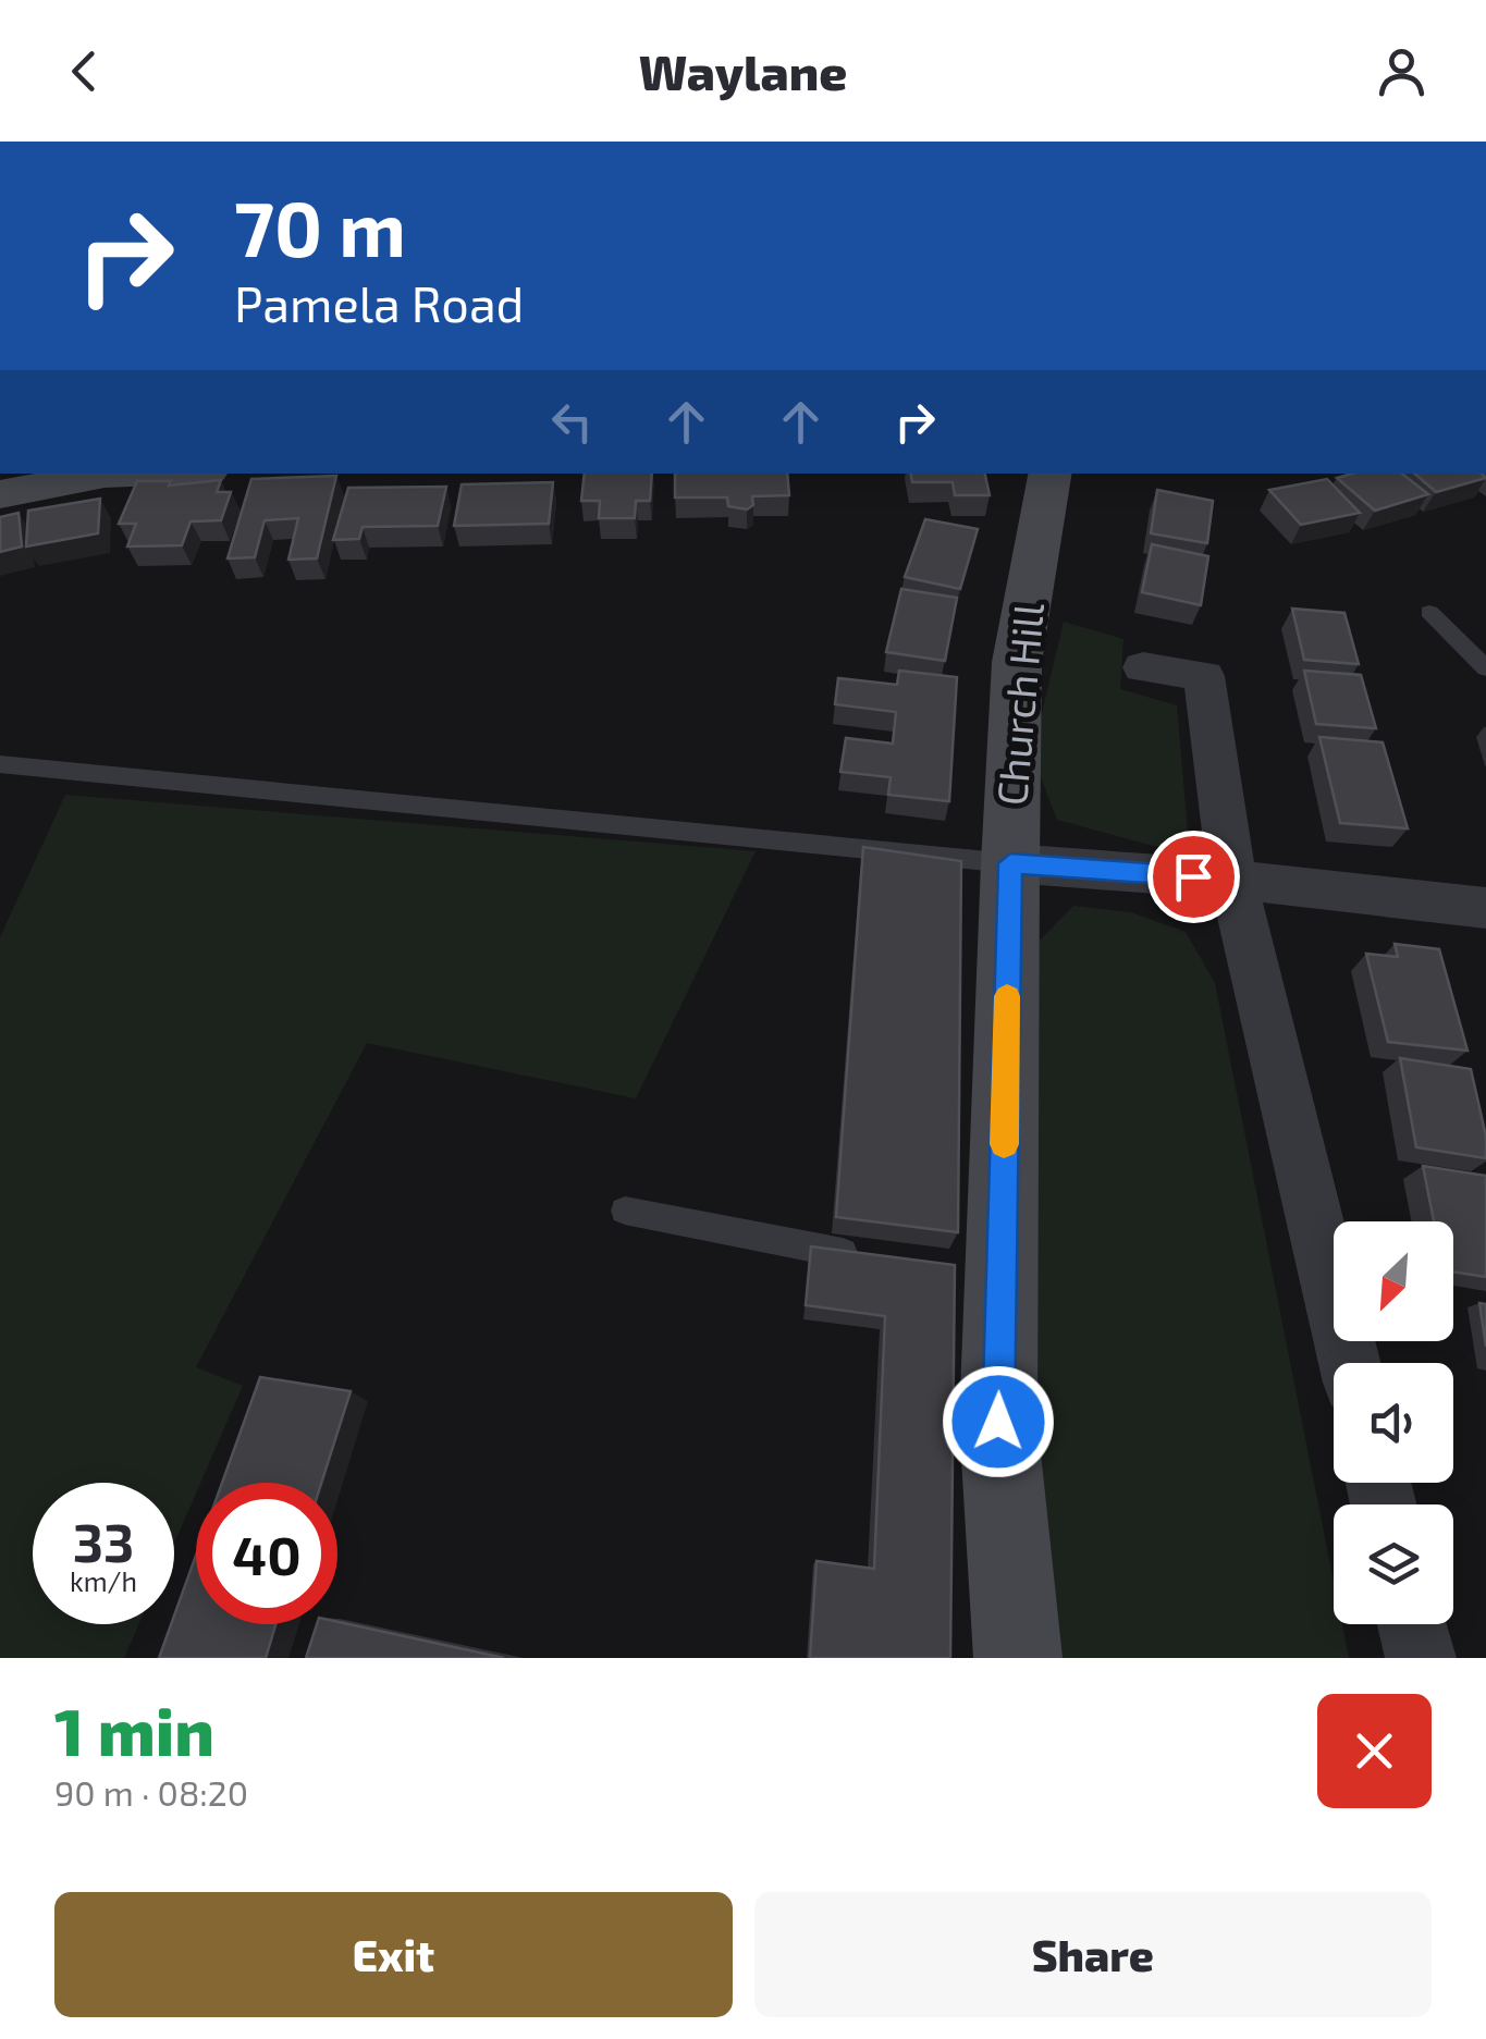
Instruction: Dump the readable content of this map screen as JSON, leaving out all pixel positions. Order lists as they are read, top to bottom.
{
  "streets": {
    "street": ["Church Hill"]
  },
  "north": "bottom left",
  "page": {
    "header": "Waylane",
    "turn": ["70 m", "Pamela Road"],
    "speed": "33 km/h",
    "limit": "40",
    "heading": ["1 min", "90 m · 08:20"],
    "buttons": ["Exit", "Share"]
  }
}
